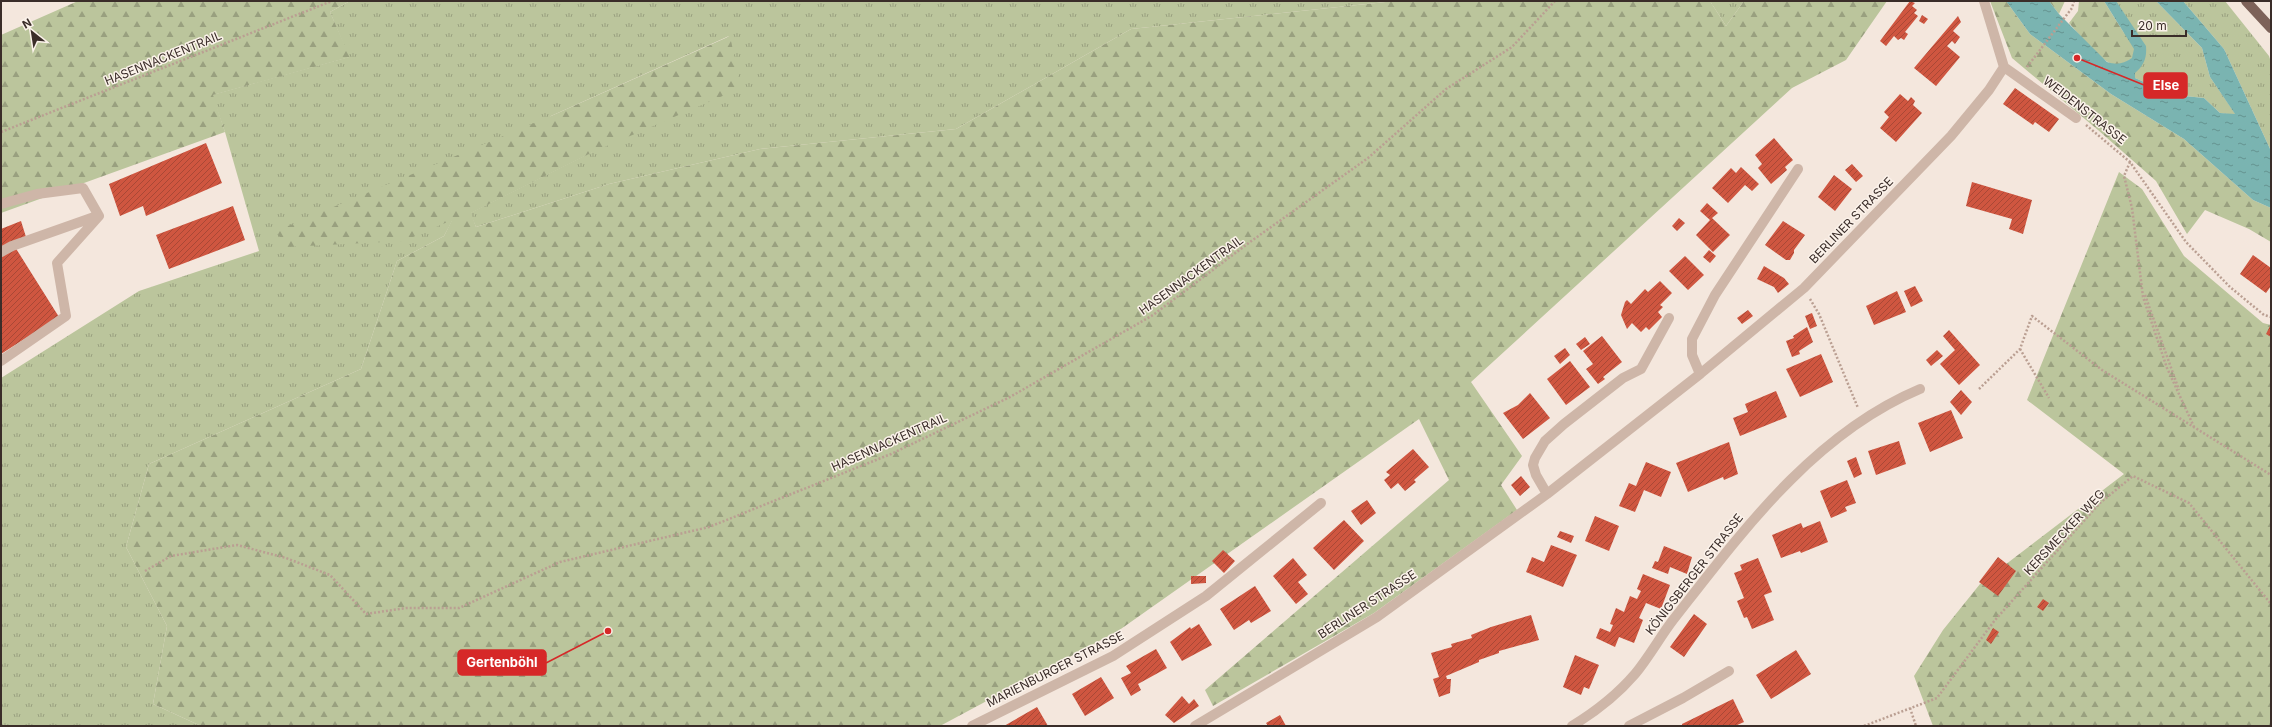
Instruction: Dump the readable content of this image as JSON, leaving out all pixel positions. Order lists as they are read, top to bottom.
{
  "streets": {
    "street": [
      "WEIDENSTRASSE",
      "BERLINER STRASSE",
      "KÖNIGSBERGER STRASSE",
      "MARIENBURGER STRASSE"
    ],
    "path": ["HASENNACKENTRAIL", "KERSMECKER WEG"]
  },
  "crossings": [
    ["WEIDENSTRASSE", "BERLINER STRASSE"]
  ],
  "places": ["Else", "Gertenböhl"],
  "scale_bar": "20 m",
  "north": "top left"
}
